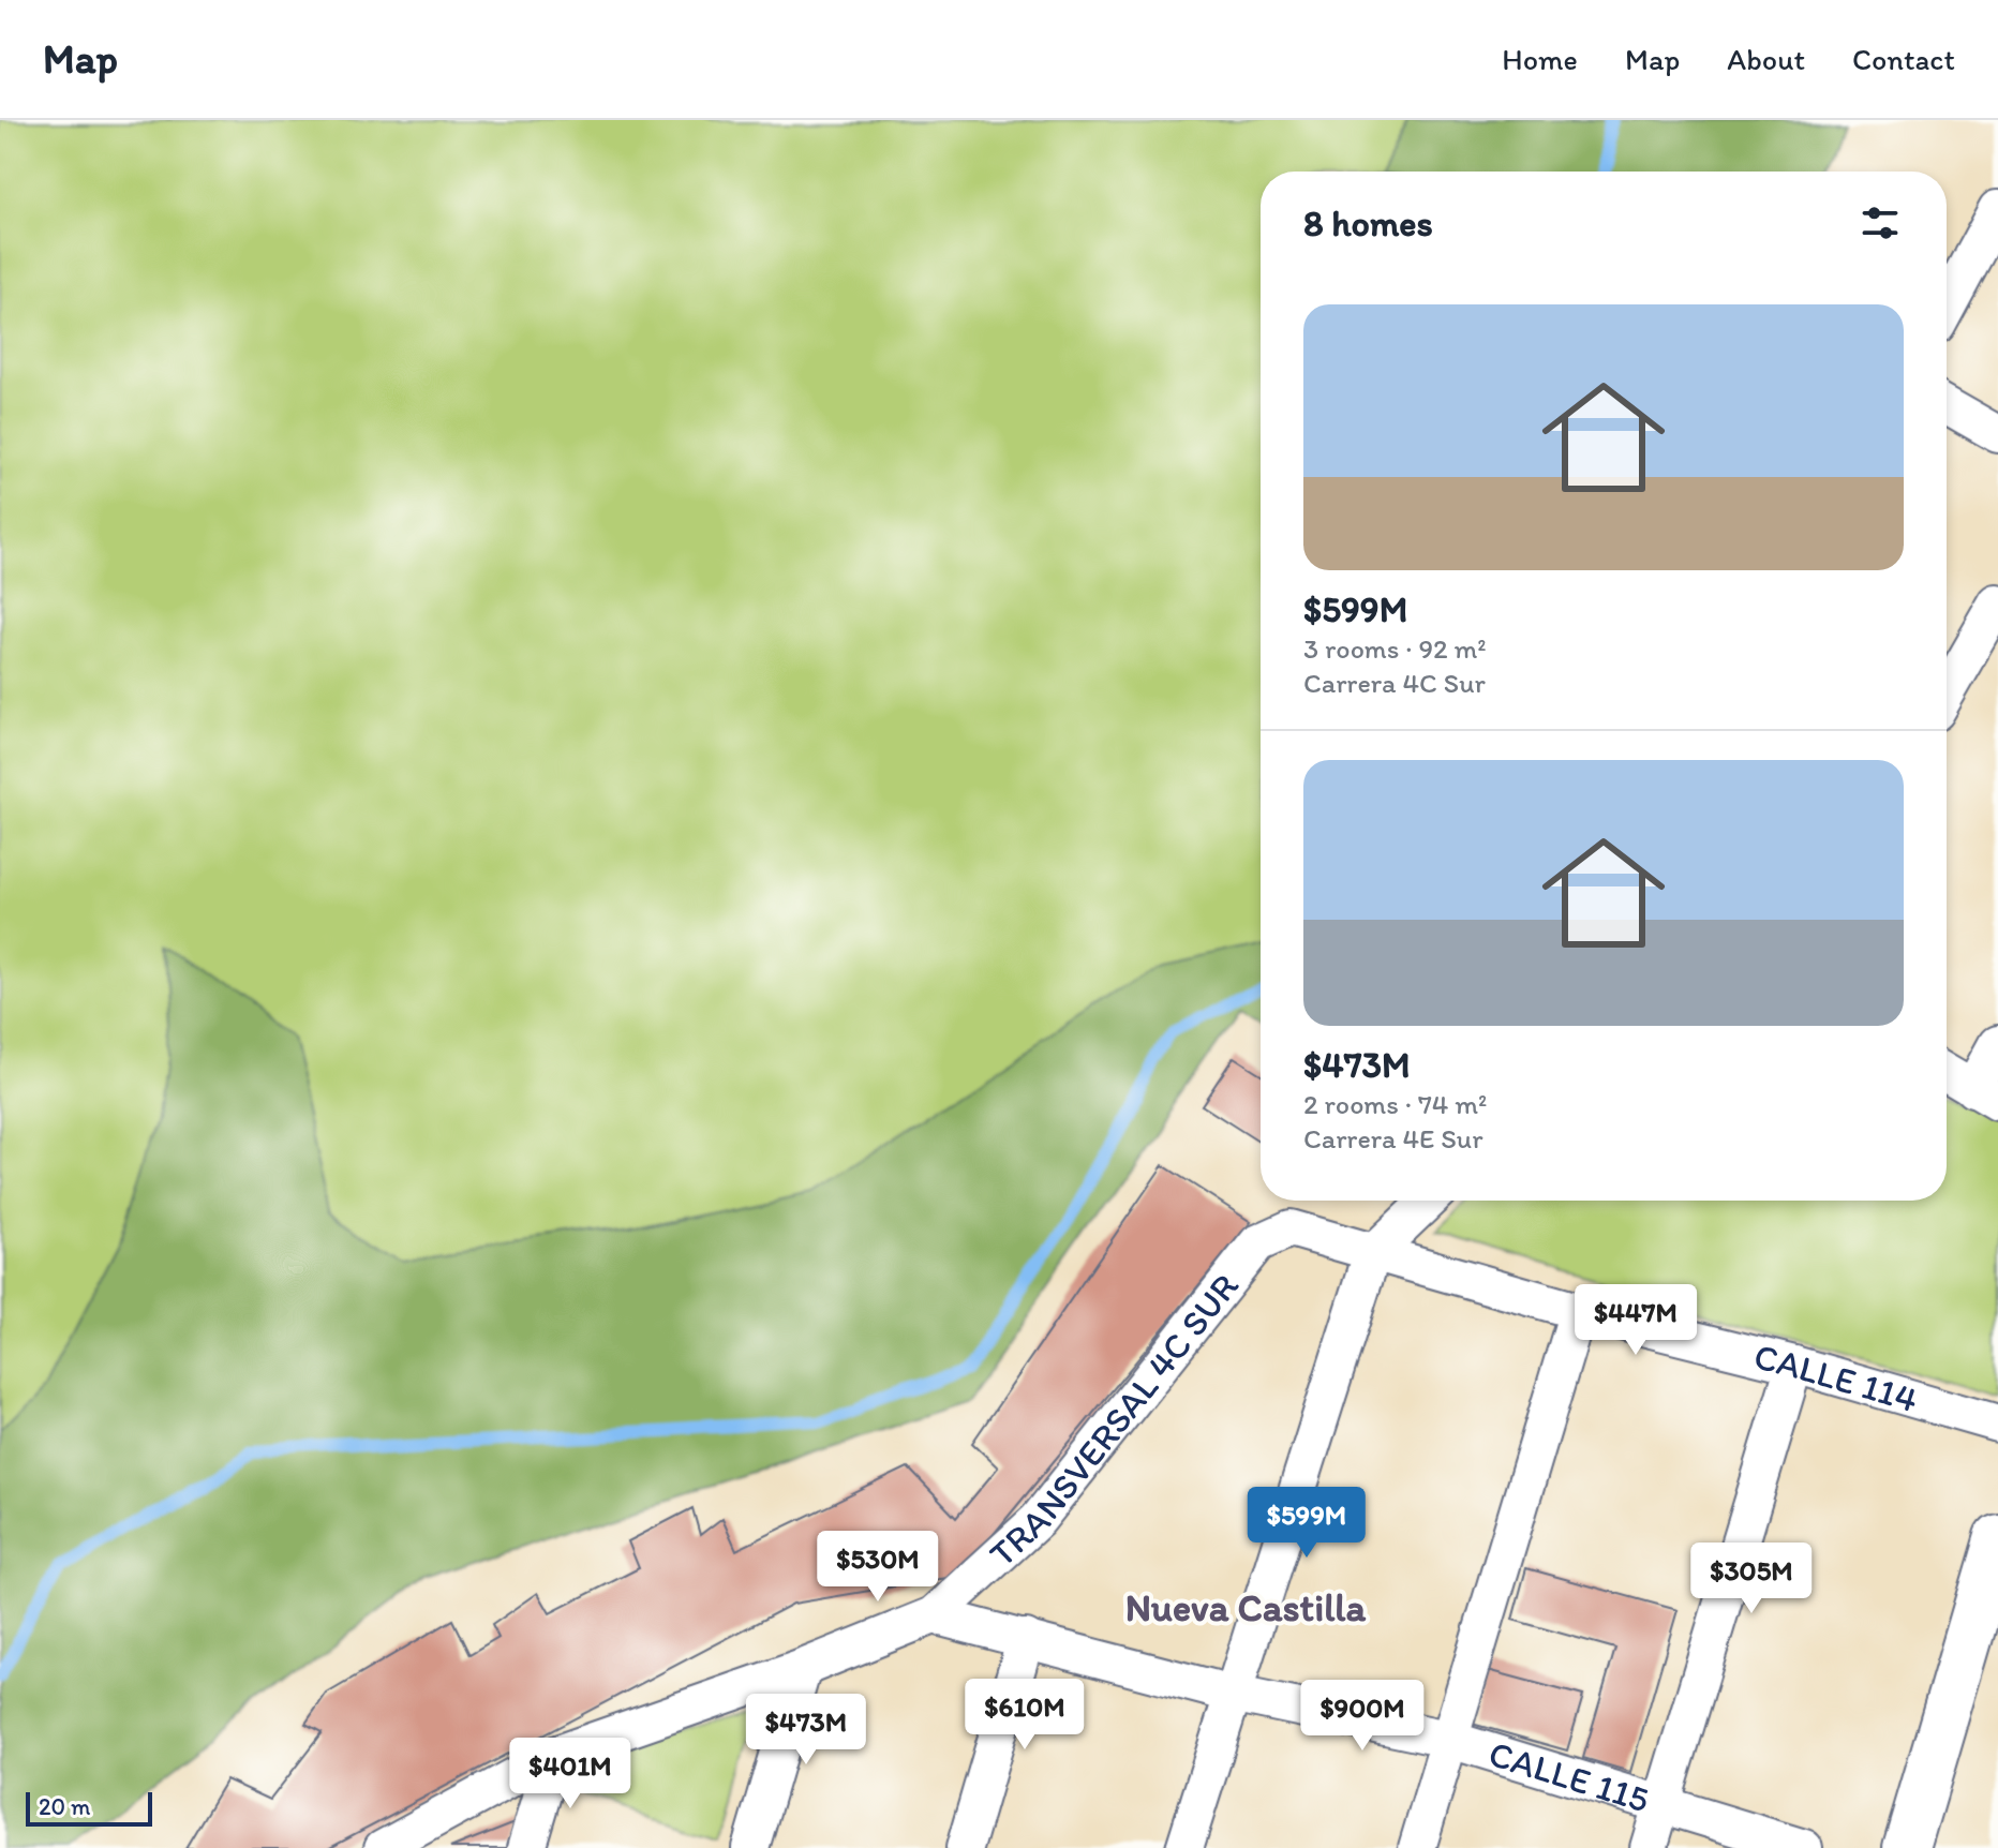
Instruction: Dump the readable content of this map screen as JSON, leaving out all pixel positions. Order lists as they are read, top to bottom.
{
  "streets": {
    "street": ["CALLE 114", "TRANSVERSAL 4C SUR", "CALLE 115"]
  },
  "crossings": [
    ["CALLE 114", "TRANSVERSAL 4C SUR"],
    ["TRANSVERSAL 4C SUR", "CALLE 115"]
  ],
  "districts": ["Nueva Castilla"],
  "scale_bar": "20 m",
  "page": {
    "header": "Map",
    "nav": [
      "Home",
      "Map",
      "About",
      "Contact"
    ],
    "heading": "8 homes",
    "list": [
      {
        "name": "$599M",
        "note": "3 rooms · 92 m² · Carrera 4C Sur"
      },
      {
        "name": "$473M",
        "note": "2 rooms · 74 m² · Carrera 4E Sur"
      }
    ],
    "price": [
      "$447M",
      "$599M",
      "$530M",
      "$305M",
      "$610M",
      "$900M",
      "$473M",
      "$401M"
    ],
    "scale": "20 m"
  }
}
